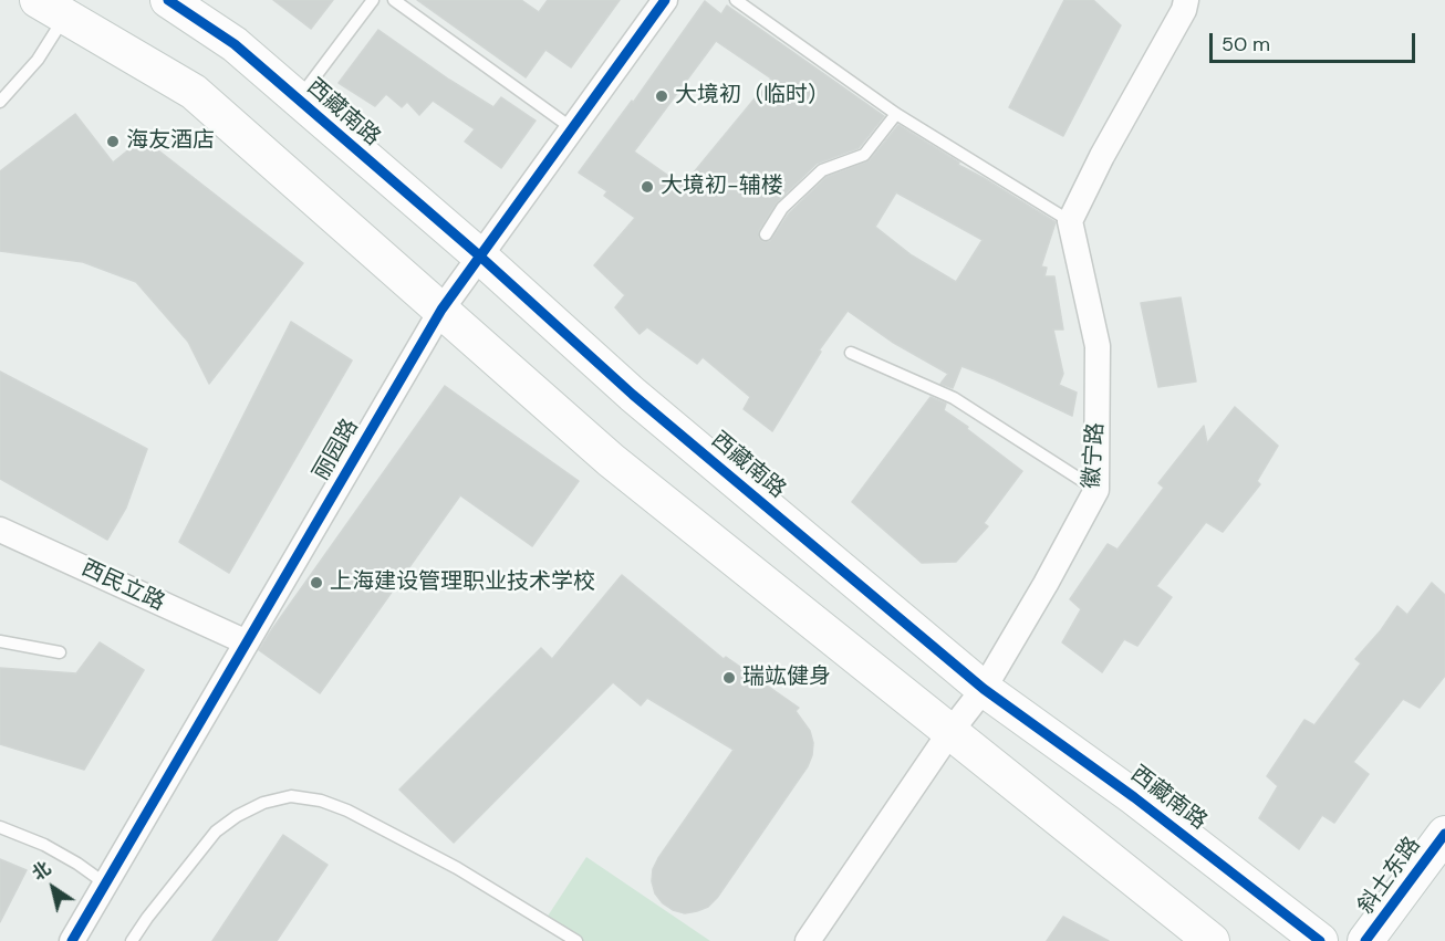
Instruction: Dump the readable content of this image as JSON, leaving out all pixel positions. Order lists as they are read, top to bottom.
{
  "streets": {
    "main road": ["西藏南路", "斜土东路"],
    "street": ["丽园路", "徽宁路", "西民立路"]
  },
  "crossings": [
    ["西藏南路", "丽园路"],
    ["西藏南路", "徽宁路"],
    ["丽园路", "西民立路"]
  ],
  "places": [
    "大境初（临时）",
    "海友酒店",
    "大境初-辅楼",
    "上海建设管理职业技术学校",
    "瑞竑健身"
  ],
  "scale_bar": "50 m",
  "north": "top left"
}
